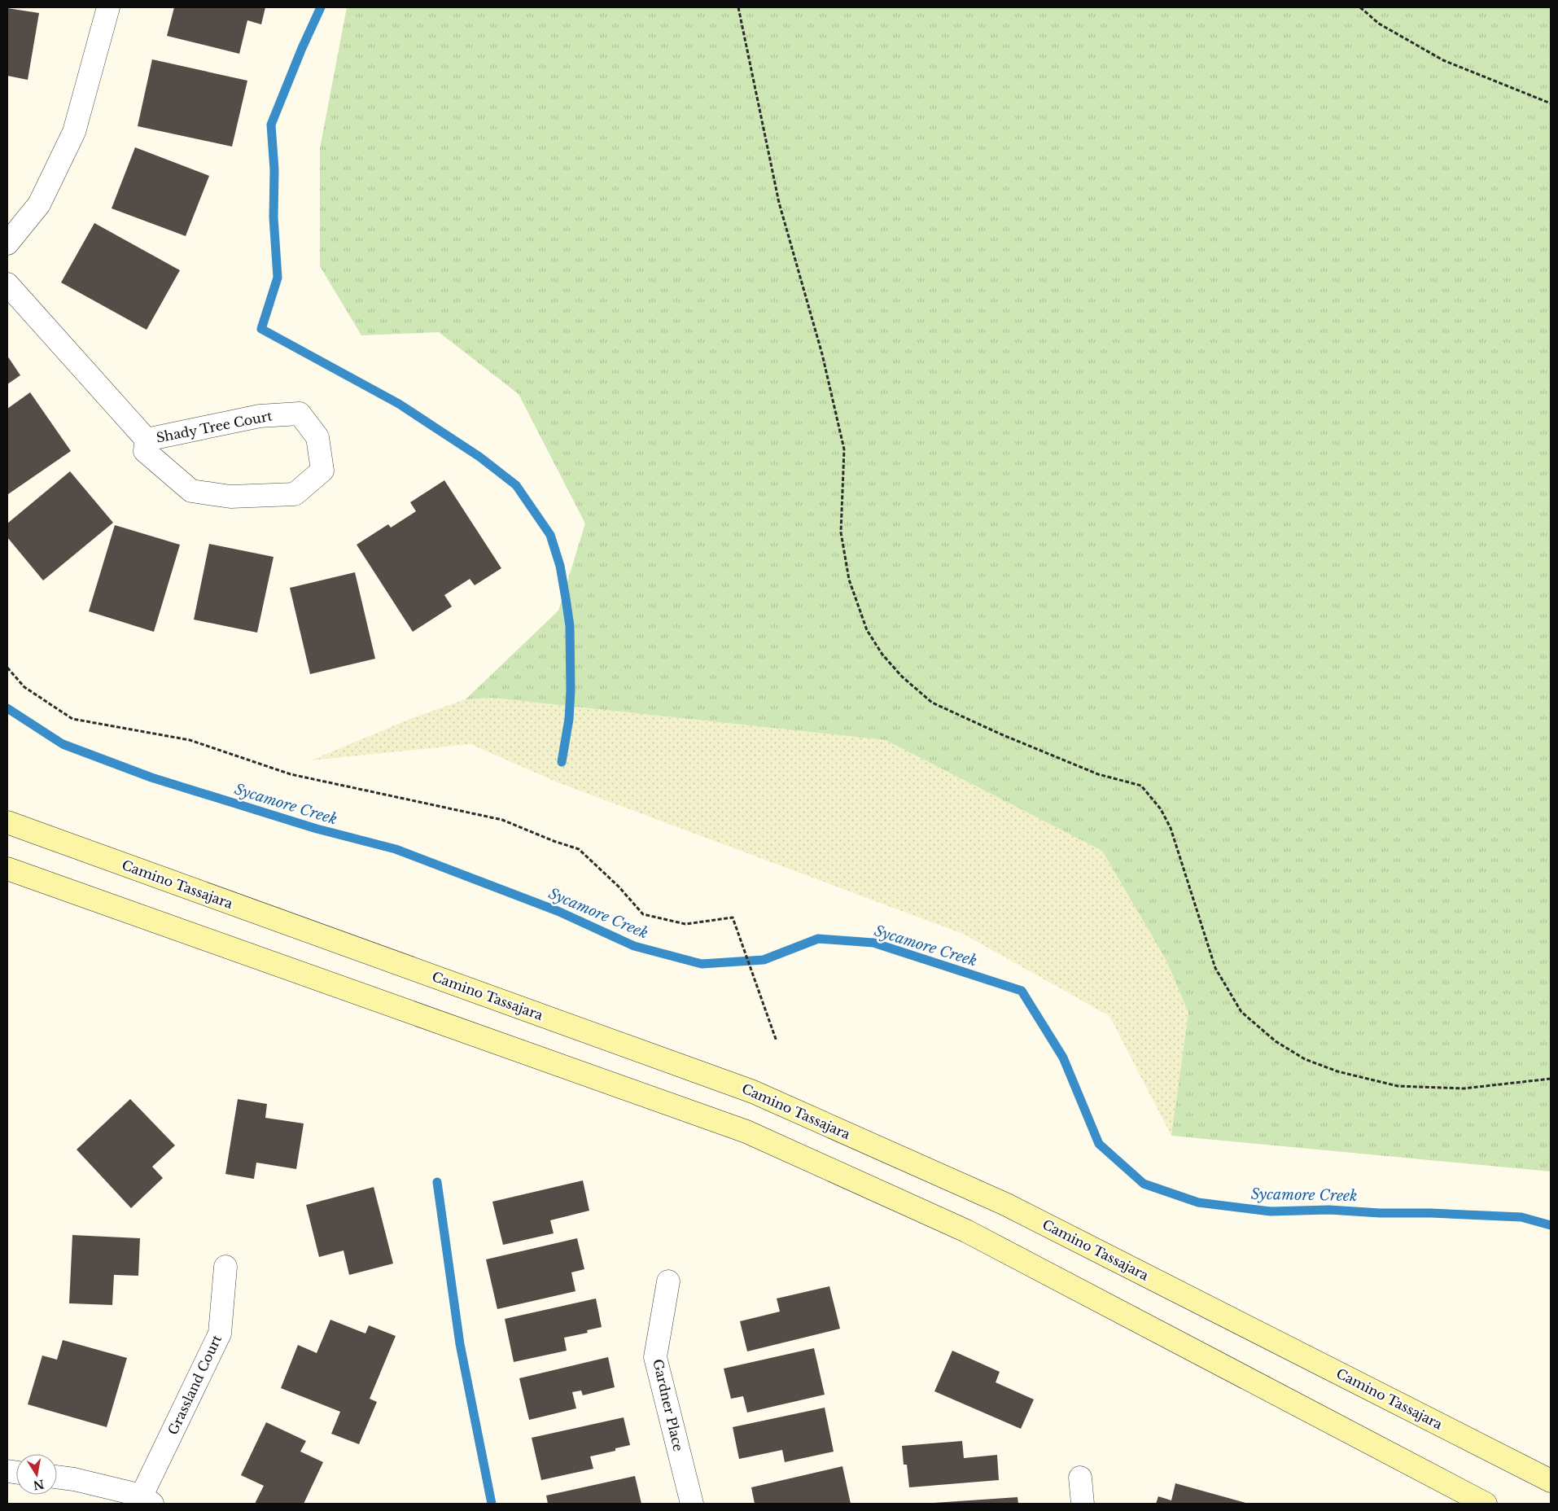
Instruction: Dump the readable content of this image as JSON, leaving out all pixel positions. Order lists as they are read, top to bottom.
{
  "streets": {
    "main road": ["Camino Tassajara"],
    "street": ["Shady Tree Court", "Grassland Court", "Gardner Place"]
  },
  "water": ["Sycamore Creek"],
  "north": "bottom"
}
